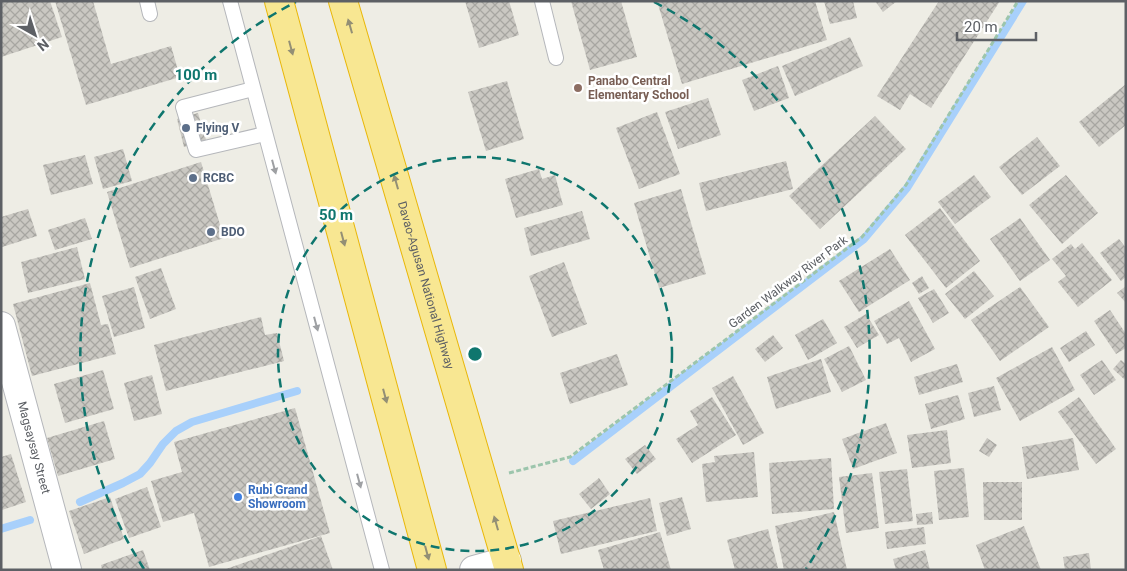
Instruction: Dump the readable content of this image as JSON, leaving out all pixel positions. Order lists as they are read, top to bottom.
{
  "streets": {
    "highway": ["Davao-Agusan National Highway"],
    "street": ["Magsaysay Street"],
    "path": ["Garden Walkway River Park"]
  },
  "crossings": [
    ["Garden Walkway River Park", "Davao-Agusan National Highway"]
  ],
  "places": [
    "Panabo Central Elementary School",
    "Flying V",
    "RCBC",
    "BDO",
    "Rubi Grand Showroom"
  ],
  "scale_bar": "20 m",
  "north": "bottom right",
  "rings": ["100 m", "50 m"]
}
